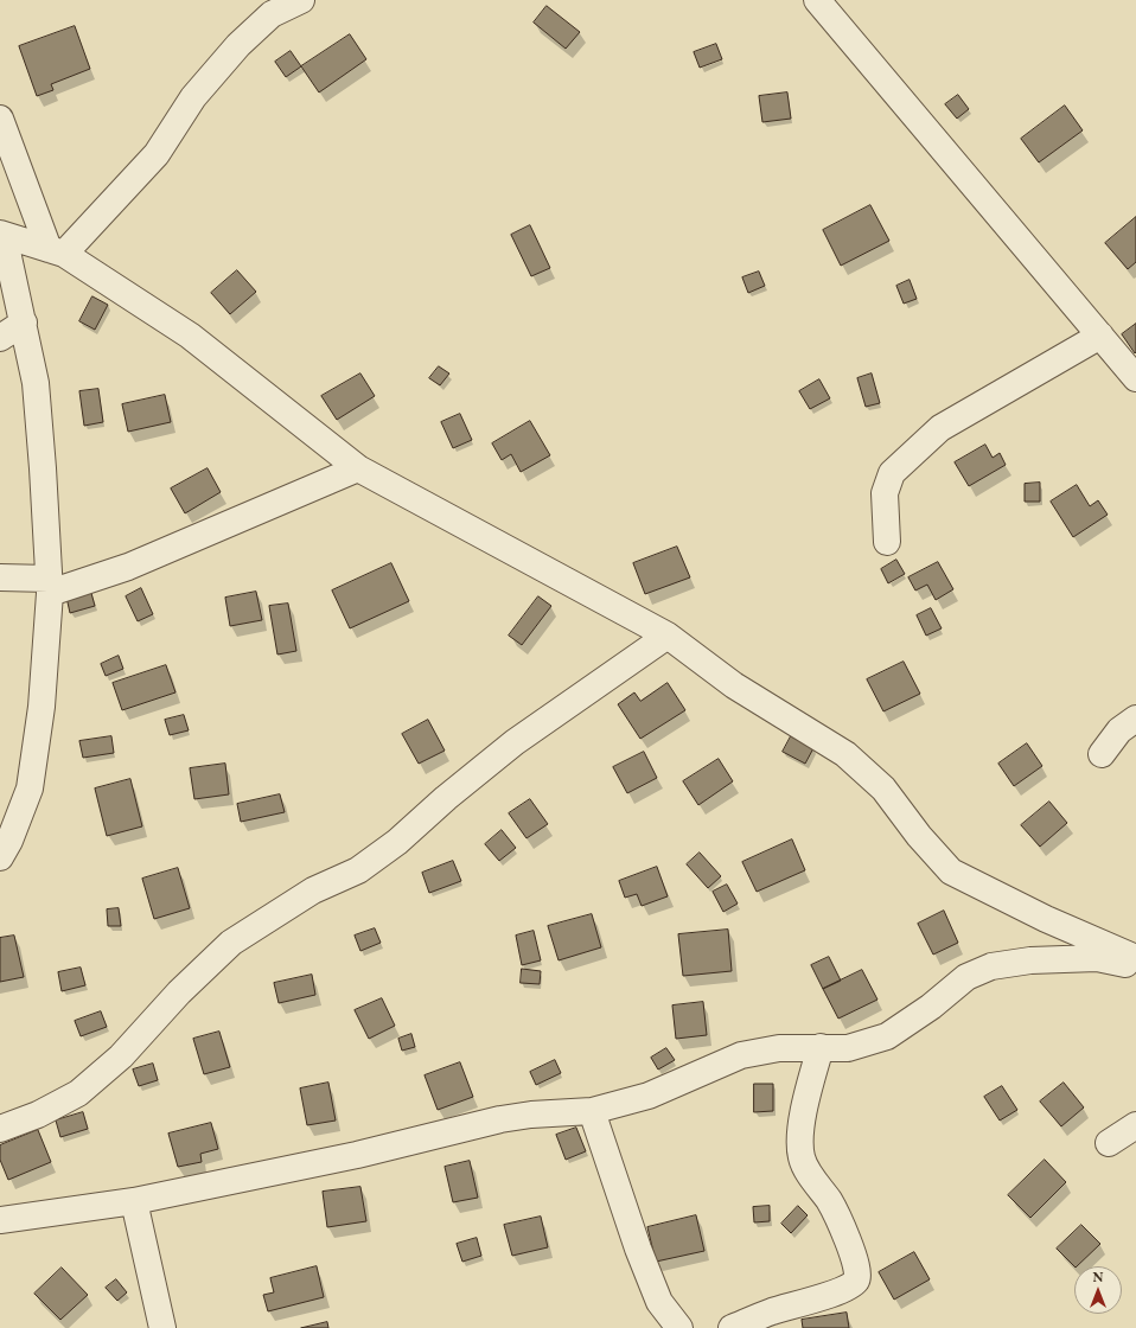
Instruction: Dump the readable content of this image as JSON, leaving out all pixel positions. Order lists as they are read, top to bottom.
{
  "north": "top"
}
